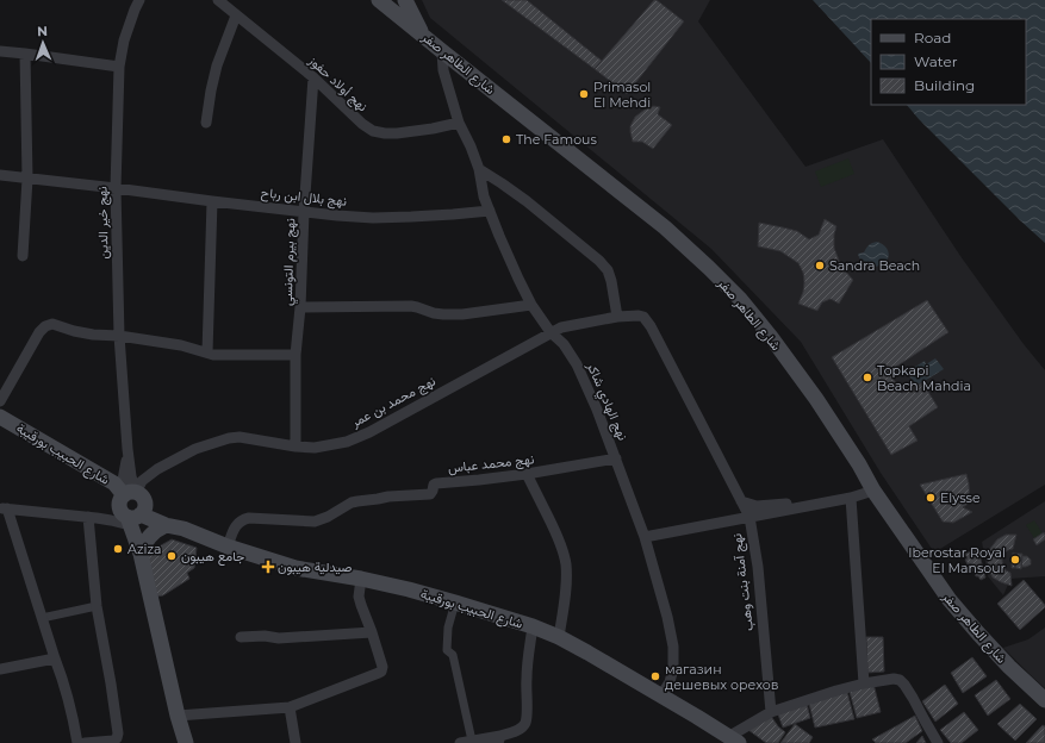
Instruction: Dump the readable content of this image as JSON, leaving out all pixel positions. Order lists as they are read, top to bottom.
{
  "streets": {
    "main road": ["شارع الطاهر صفر", "شارع الحبيب بورقيبة"],
    "street": [
      "نهج أولاد حفوز",
      "نهج بلال ابن رباح",
      "نهج خير الدين",
      "نهج بيرم التونسي",
      "نهج محمد بن عمر",
      "نهج الهادي شاكر",
      "نهج محمد عباس",
      "نهج آمنة بنت وهب"
    ]
  },
  "crossings": [
    ["شارع الطاهر صفر", "نهج الهادي شاكر"],
    ["نهج أولاد حفوز", "نهج بيرم التونسي"],
    ["نهج أولاد حفوز", "نهج الهادي شاكر"],
    ["نهج بلال ابن رباح", "نهج خير الدين"],
    ["نهج بلال ابن رباح", "نهج بيرم التونسي"],
    ["نهج بلال ابن رباح", "نهج الهادي شاكر"],
    ["نهج خير الدين", "نهج محمد بن عمر"],
    ["نهج خير الدين", "شارع الحبيب بورقيبة"],
    ["نهج بيرم التونسي", "نهج محمد بن عمر"],
    ["نهج محمد بن عمر", "نهج الهادي شاكر"],
    ["نهج محمد بن عمر", "شارع الحبيب بورقيبة"],
    ["نهج محمد بن عمر", "نهج آمنة بنت وهب"],
    ["نهج الهادي شاكر", "شارع الحبيب بورقيبة"],
    ["نهج الهادي شاكر", "نهج محمد عباس"],
    ["شارع الحبيب بورقيبة", "نهج محمد عباس"]
  ],
  "places": {
    "other": [
      "Primasol El Mehdi",
      "The Famous",
      "Sandra Beach",
      "Topkapi Beach Mahdia",
      "Elysse",
      "Aziza",
      "جامع هيبون",
      "Iberostar Royal El Mansour",
      "магазин дешевых орехов"
    ],
    "health": ["صيدلية هيبون"]
  },
  "legend": ["Road", "Water", "Building"],
  "north": "top"
}
